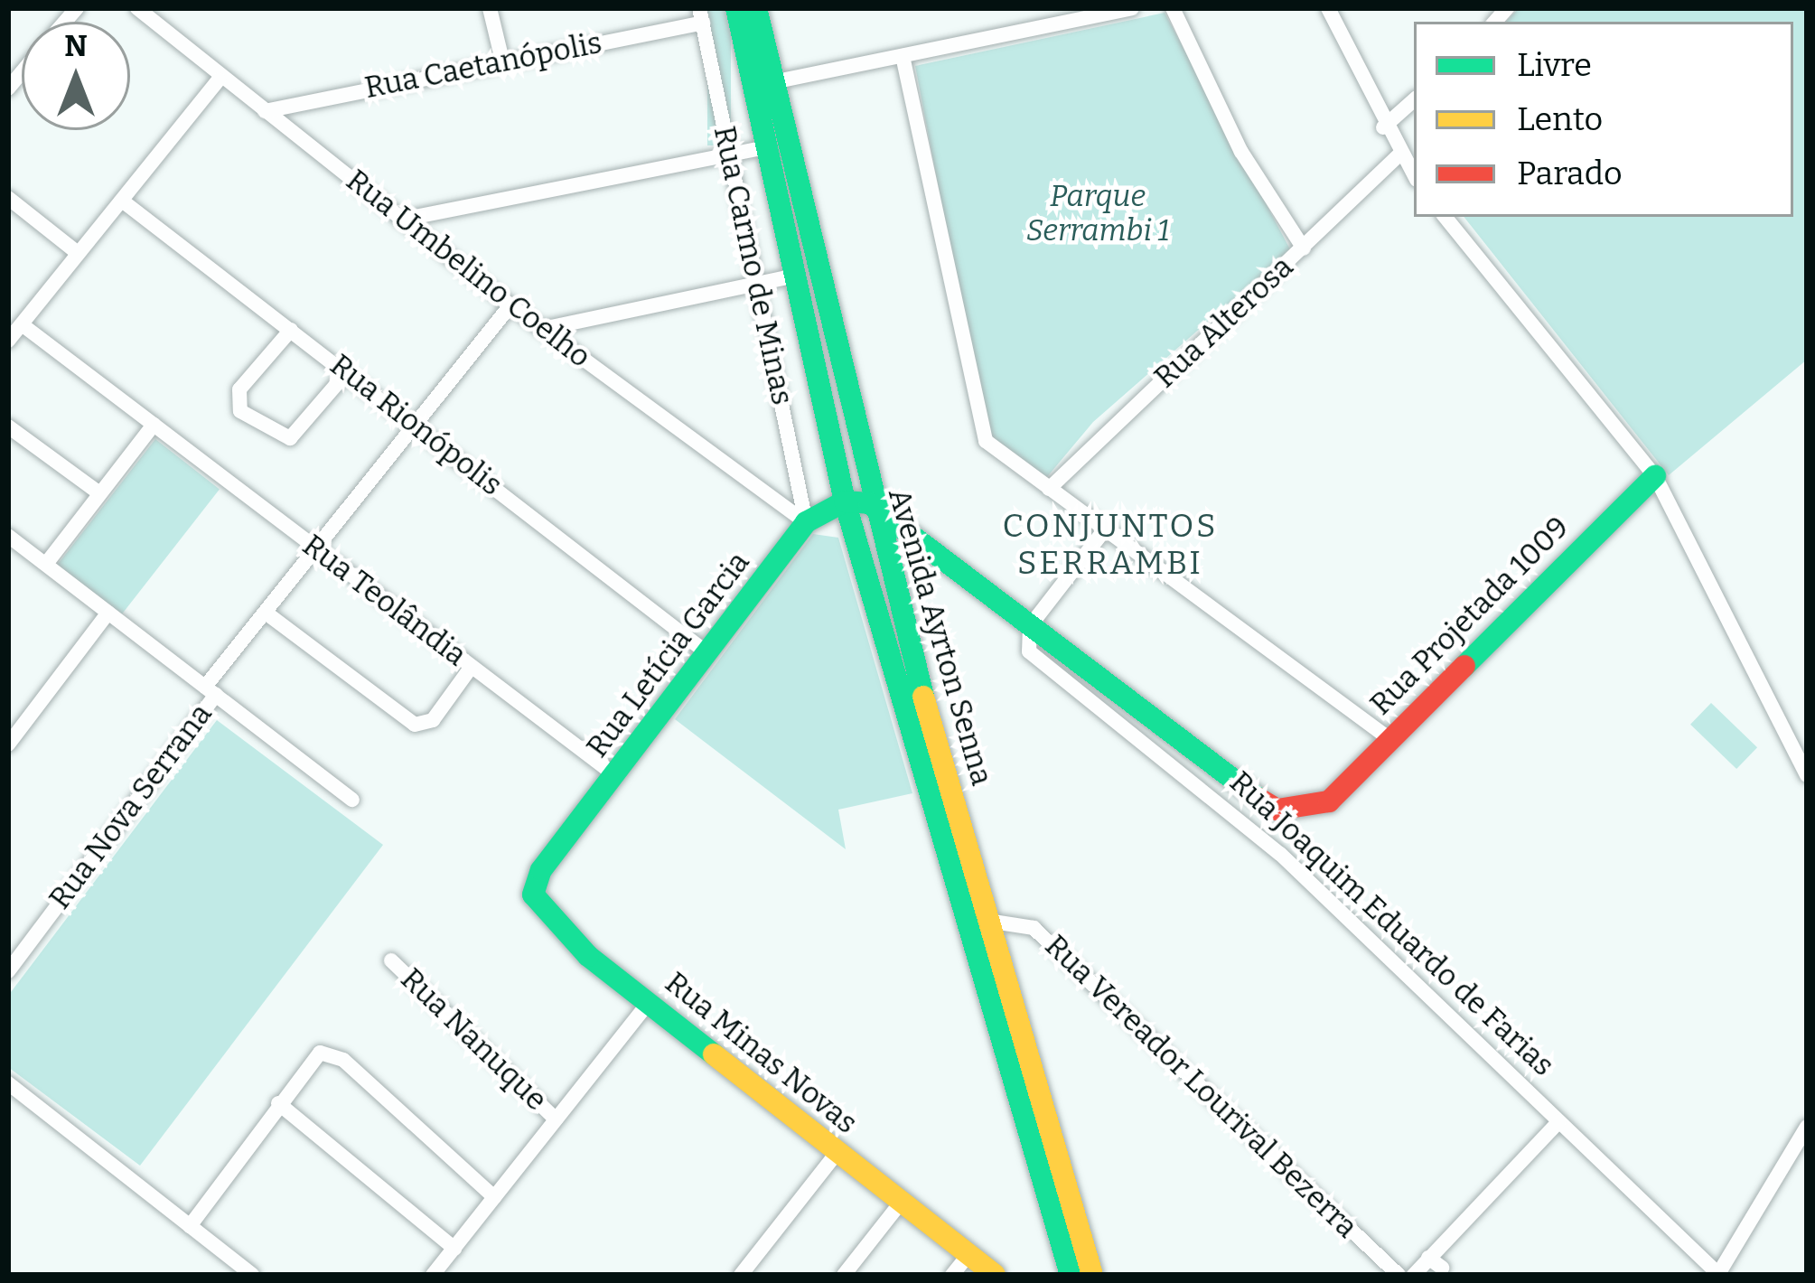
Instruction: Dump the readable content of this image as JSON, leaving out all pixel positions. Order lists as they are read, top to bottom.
{
  "streets": {
    "main road": [
      "Rua Projetada 1009",
      "Avenida Ayrton Senna",
      "Rua Letícia Garcia",
      "Rua Joaquim Eduardo de Farias",
      "Rua Minas Novas"
    ],
    "street": [
      "Rua Caetanópolis",
      "Rua Carmo de Minas",
      "Rua Umbelino Coelho",
      "Rua Alterosa",
      "Rua Rionópolis",
      "Rua Teolândia",
      "Rua Nova Serrana",
      "Rua Nanuque",
      "Rua Vereador Lourival Bezerra"
    ]
  },
  "crossings": [
    ["Rua Caetanópolis", "Rua Carmo de Minas"],
    ["Rua Caetanópolis", "Rua Umbelino Coelho"],
    ["Rua Carmo de Minas", "Rua Umbelino Coelho"],
    ["Rua Carmo de Minas", "Rua Letícia Garcia"],
    ["Rua Umbelino Coelho", "Rua Letícia Garcia"],
    ["Rua Umbelino Coelho", "Rua Nova Serrana"],
    ["Rua Rionópolis", "Rua Letícia Garcia"],
    ["Rua Rionópolis", "Rua Nova Serrana"],
    ["Rua Teolândia", "Rua Letícia Garcia"],
    ["Rua Teolândia", "Rua Nova Serrana"],
    ["Rua Projetada 1009", "Rua Joaquim Eduardo de Farias"],
    ["Avenida Ayrton Senna", "Rua Letícia Garcia"],
    ["Avenida Ayrton Senna", "Rua Joaquim Eduardo de Farias"],
    ["Avenida Ayrton Senna", "Rua Vereador Lourival Bezerra"],
    ["Rua Letícia Garcia", "Rua Minas Novas"]
  ],
  "districts": ["CONJUNTOS SERRAMBI"],
  "parks": ["Parque Serrambi 1"],
  "legend": ["Livre", "Lento", "Parado"],
  "north": "top"
}
